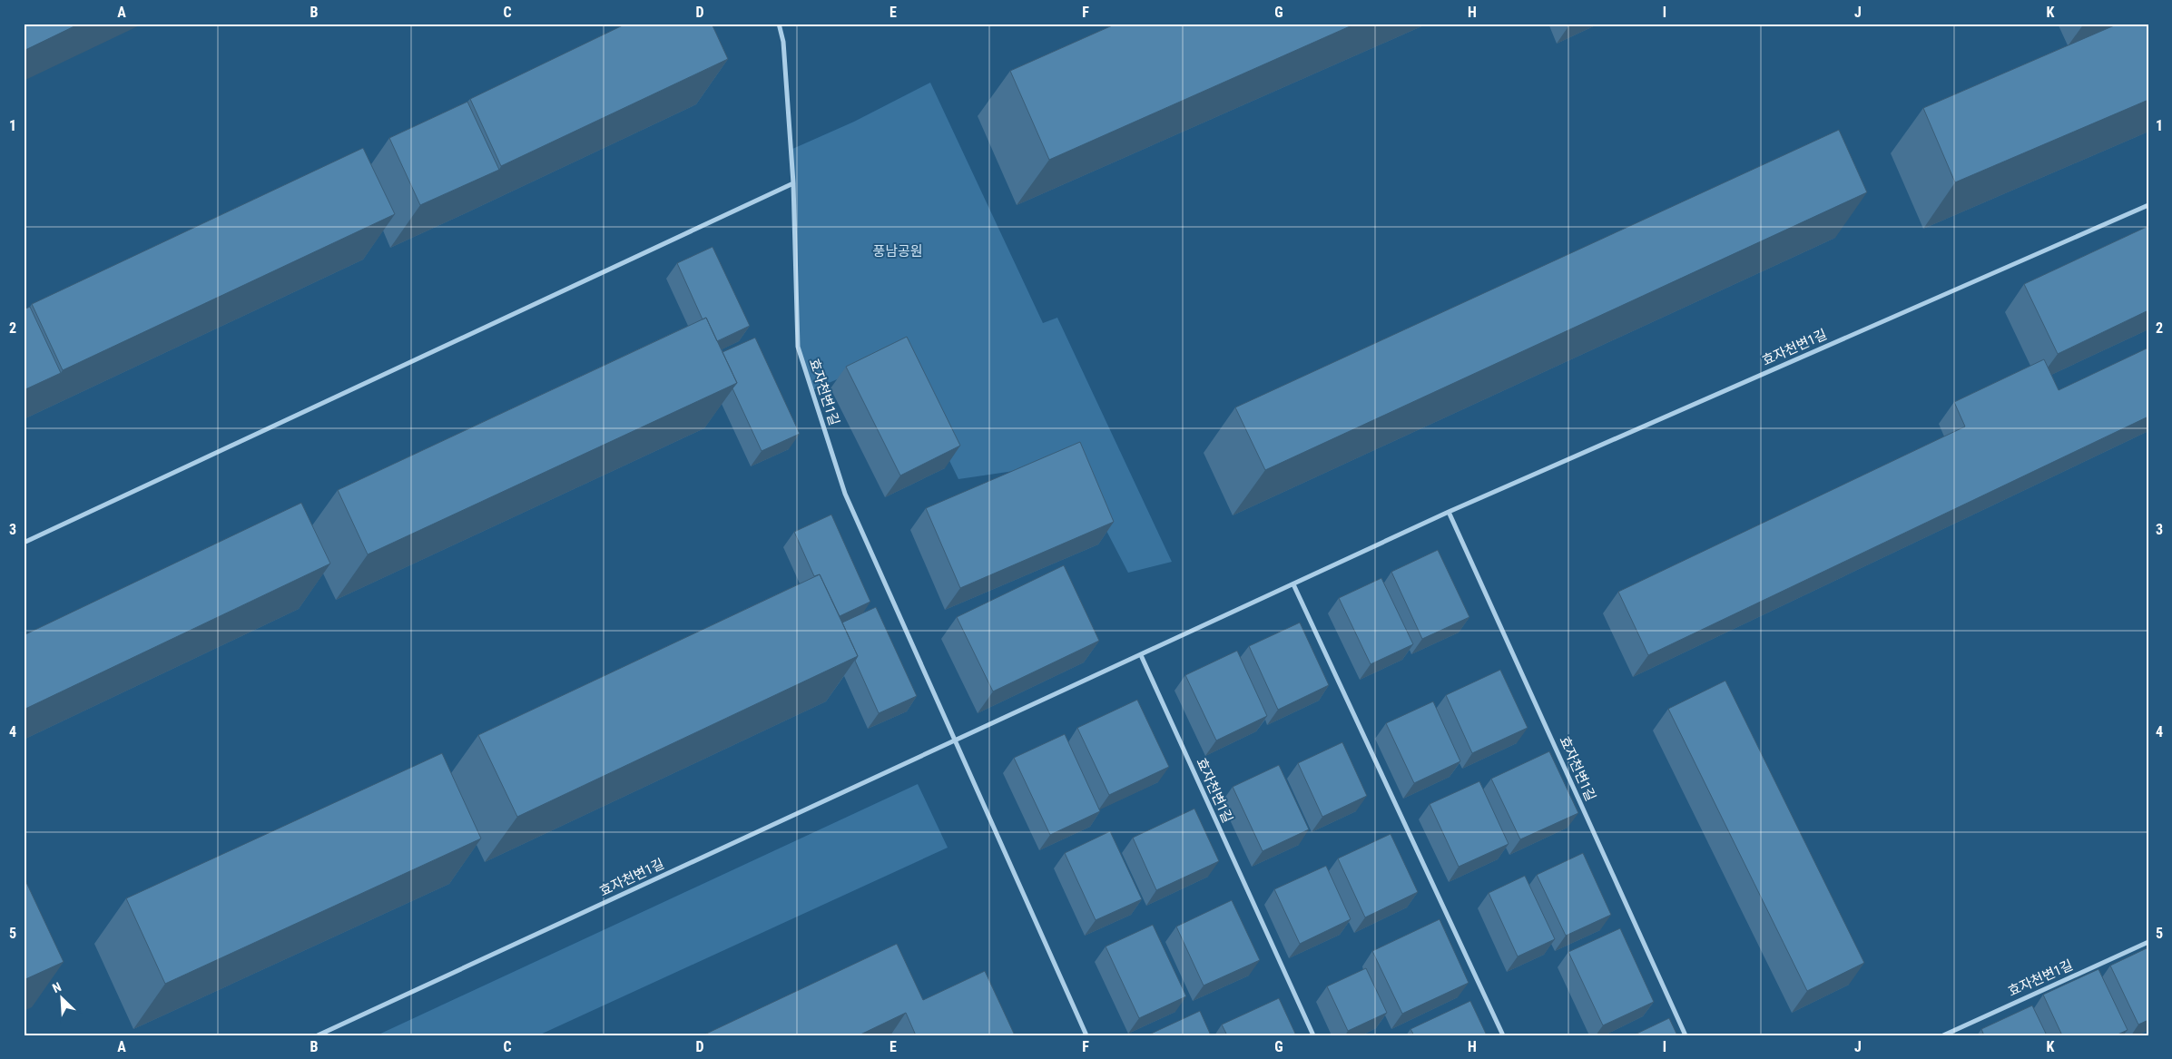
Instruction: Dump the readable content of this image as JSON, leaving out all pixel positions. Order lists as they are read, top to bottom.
{
  "streets": {
    "street": ["효자천변1길"]
  },
  "parks": ["풍남공원"],
  "north": "top left",
  "grid": {
    "columns": [
      "A",
      "B",
      "C",
      "D",
      "E",
      "F",
      "G",
      "H",
      "I",
      "J",
      "K"
    ],
    "rows": [
      "1",
      "2",
      "3",
      "4",
      "5"
    ]
  }
}
